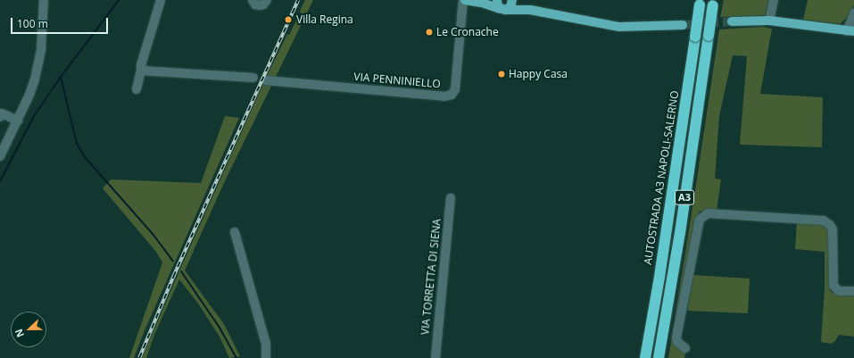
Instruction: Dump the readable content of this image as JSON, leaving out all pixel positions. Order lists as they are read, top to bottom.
{
  "streets": {
    "highway": ["AUTOSTRADA A3 NAPOLI-SALERNO", "A3"],
    "street": ["VIA PENNINIELLO", "VIA TORRETTA DI SIENA"]
  },
  "places": ["Villa Regina", "Le Cronache", "Happy Casa"],
  "scale_bar": "100 m",
  "north": "left"
}
